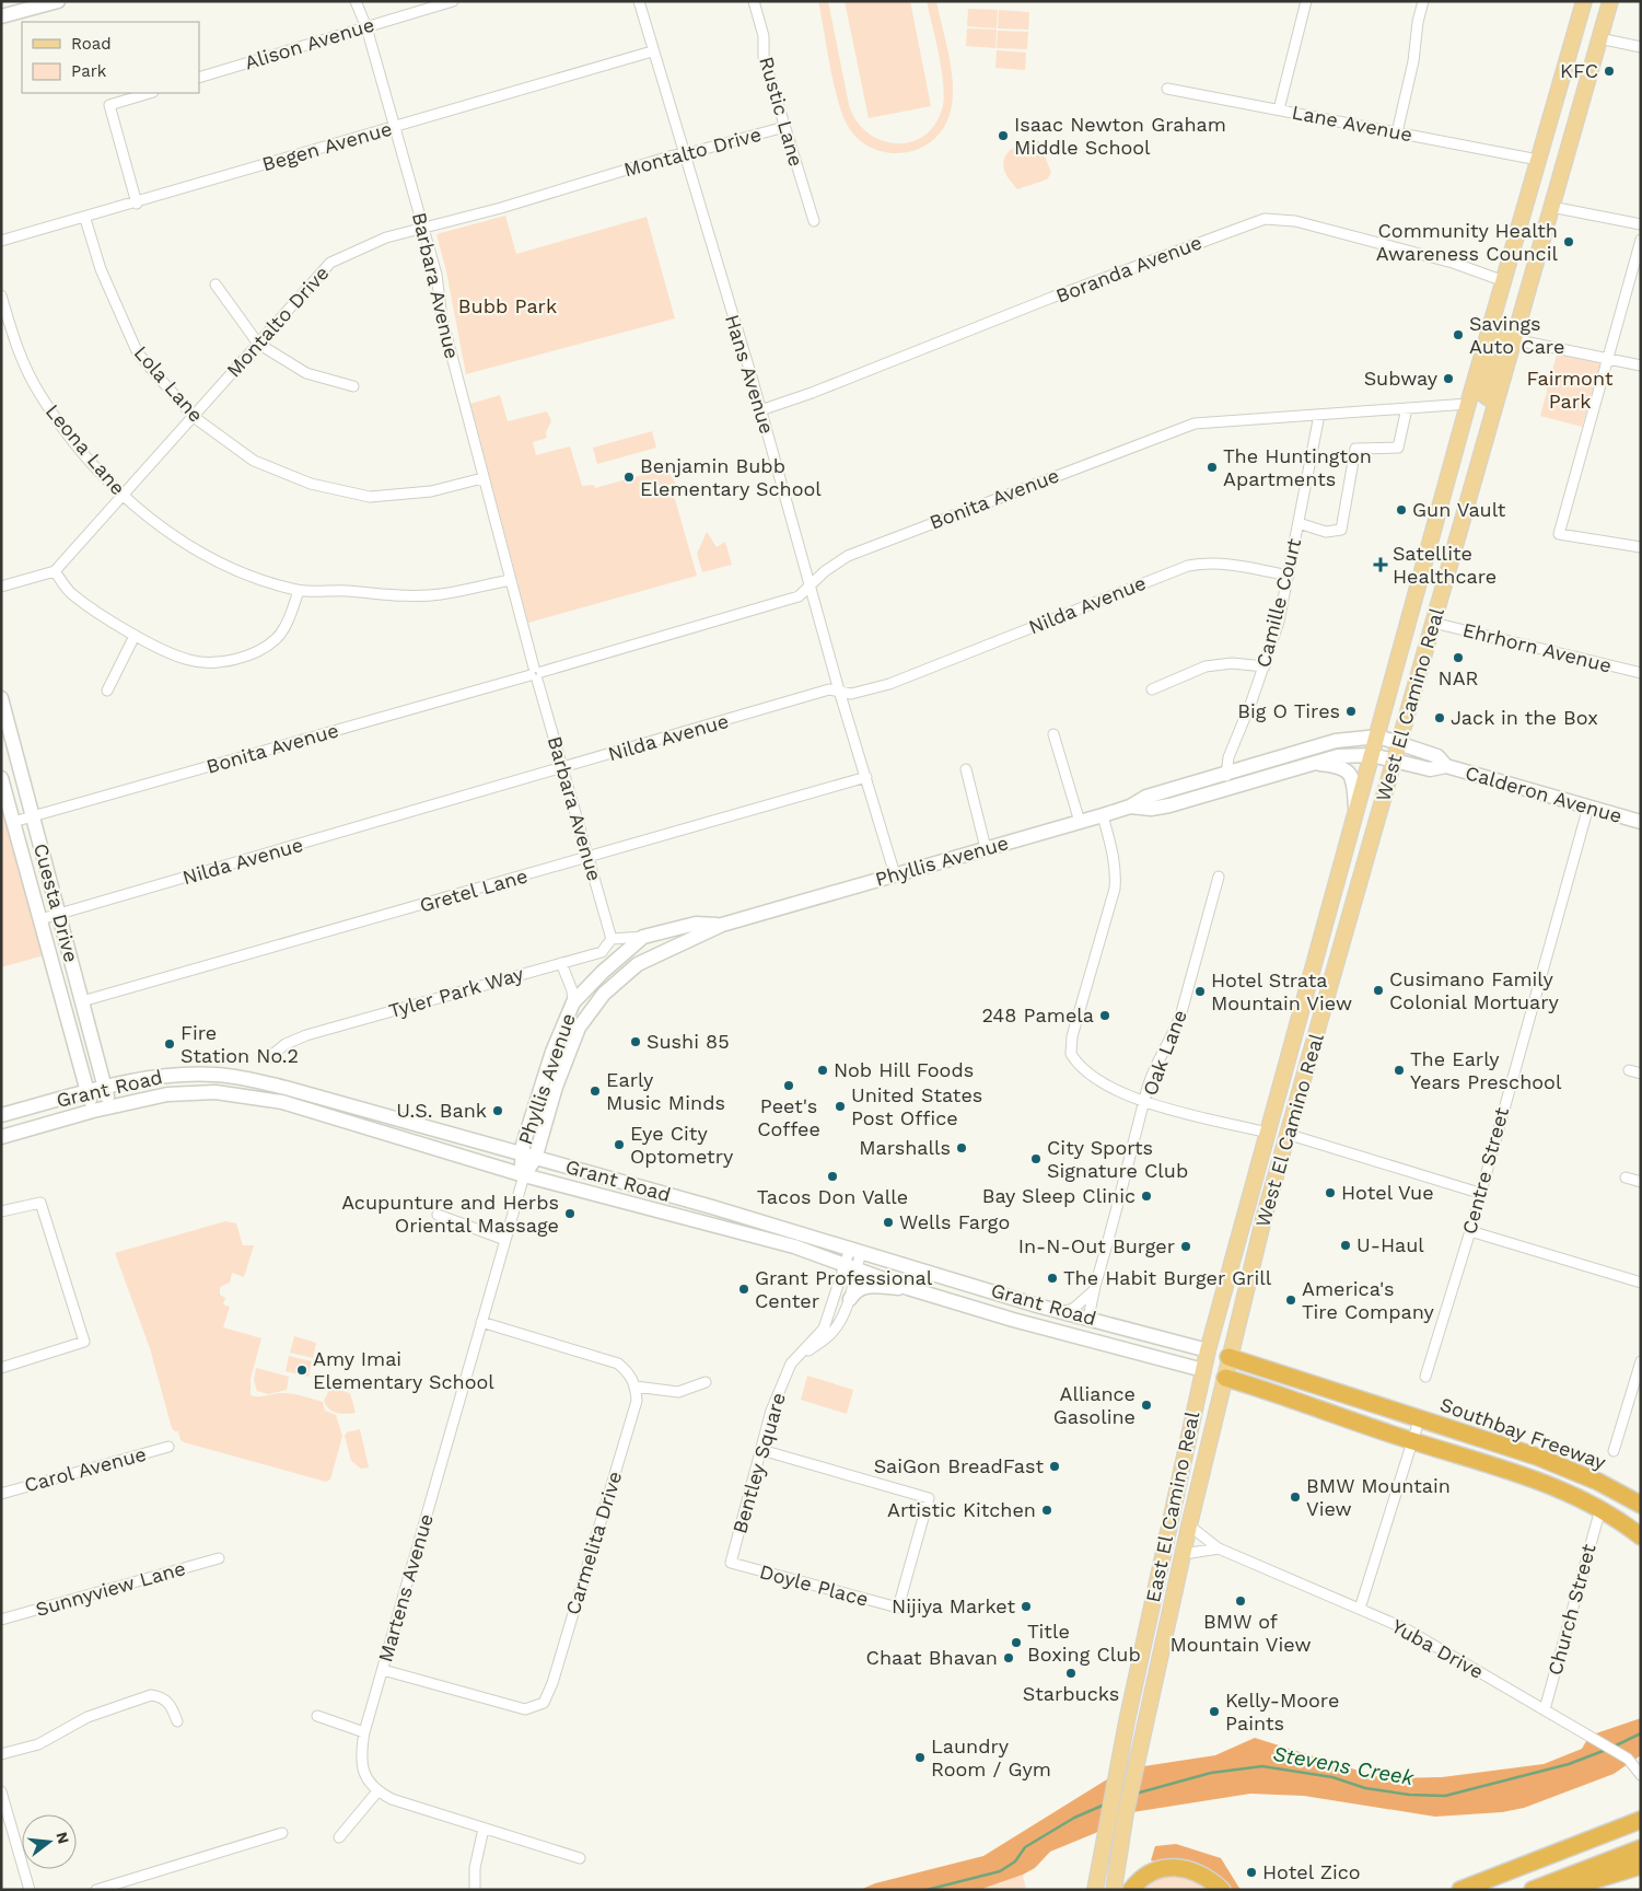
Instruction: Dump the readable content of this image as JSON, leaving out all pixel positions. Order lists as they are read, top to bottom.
{
  "streets": {
    "highway": ["Southbay Freeway"],
    "main road": [
      "West El Camino Real",
      "Calderon Avenue",
      "Phyllis Avenue",
      "Cuesta Drive",
      "Grant Road",
      "East El Camino Real"
    ],
    "street": [
      "Alison Avenue",
      "Rustic Lane",
      "Lane Avenue",
      "Begen Avenue",
      "Montalto Drive",
      "Boranda Avenue",
      "Barbara Avenue",
      "Hans Avenue",
      "Lola Lane",
      "Leona Lane",
      "Bonita Avenue",
      "Camille Court",
      "Nilda Avenue",
      "Ehrhorn Avenue",
      "Gretel Lane",
      "Tyler Park Way",
      "Oak Lane",
      "Centre Street",
      "Bentley Square",
      "Carol Avenue",
      "Carmelita Drive",
      "Doyle Place",
      "Martens Avenue",
      "Sunnyview Lane",
      "Church Street",
      "Yuba Drive"
    ]
  },
  "crossings": [
    ["Alison Avenue", "Barbara Avenue"],
    ["Rustic Lane", "Montalto Drive"],
    ["Lane Avenue", "West El Camino Real"],
    ["Begen Avenue", "Barbara Avenue"],
    ["Begen Avenue", "Hans Avenue"],
    ["Begen Avenue", "Lola Lane"],
    ["Montalto Drive", "Barbara Avenue"],
    ["Montalto Drive", "Hans Avenue"],
    ["Montalto Drive", "Lola Lane"],
    ["Montalto Drive", "Leona Lane"],
    ["Boranda Avenue", "Hans Avenue"],
    ["Boranda Avenue", "West El Camino Real"],
    ["Barbara Avenue", "Lola Lane"],
    ["Barbara Avenue", "Leona Lane"],
    ["Barbara Avenue", "Bonita Avenue"],
    ["Barbara Avenue", "Nilda Avenue"],
    ["Barbara Avenue", "Gretel Lane"],
    ["Barbara Avenue", "Tyler Park Way"],
    ["Hans Avenue", "Bonita Avenue"],
    ["Hans Avenue", "Nilda Avenue"],
    ["Hans Avenue", "Phyllis Avenue"],
    ["Hans Avenue", "Gretel Lane"],
    ["Bonita Avenue", "Camille Court"],
    ["Bonita Avenue", "West El Camino Real"],
    ["Bonita Avenue", "Cuesta Drive"],
    ["Camille Court", "Nilda Avenue"],
    ["Camille Court", "Phyllis Avenue"],
    ["Nilda Avenue", "Cuesta Drive"],
    ["Ehrhorn Avenue", "West El Camino Real"],
    ["West El Camino Real", "Calderon Avenue"],
    ["West El Camino Real", "Phyllis Avenue"],
    ["West El Camino Real", "Grant Road"],
    ["West El Camino Real", "Southbay Freeway"],
    ["West El Camino Real", "East El Camino Real"],
    ["Calderon Avenue", "Phyllis Avenue"],
    ["Calderon Avenue", "Centre Street"],
    ["Phyllis Avenue", "Tyler Park Way"],
    ["Phyllis Avenue", "Grant Road"],
    ["Phyllis Avenue", "Martens Avenue"],
    ["Gretel Lane", "Cuesta Drive"],
    ["Cuesta Drive", "Grant Road"],
    ["Oak Lane", "Grant Road"],
    ["Grant Road", "Southbay Freeway"],
    ["Grant Road", "Bentley Square"],
    ["Grant Road", "East El Camino Real"],
    ["Grant Road", "Martens Avenue"],
    ["Bentley Square", "Doyle Place"],
    ["East El Camino Real", "Yuba Drive"],
    ["Carmelita Drive", "Martens Avenue"],
    ["Church Street", "Yuba Drive"]
  ],
  "water": ["Stevens Creek"],
  "parks": ["Bubb Park", "Fairmont Park"],
  "places": {
    "other": [
      "KFC",
      "Isaac Newton Graham Middle School",
      "Community Health Awareness Council",
      "Savings Auto Care",
      "Subway",
      "The Huntington Apartments",
      "Benjamin Bubb Elementary School",
      "Gun Vault",
      "NAR",
      "Big O Tires",
      "Jack in the Box",
      "Cusimano Family Colonial Mortuary",
      "Hotel Strata Mountain View",
      "248 Pamela",
      "Sushi 85",
      "Fire Station No.2",
      "Nob Hill Foods",
      "The Early Years Preschool",
      "Peet's Coffee",
      "Early Music Minds",
      "United States Post Office",
      "U.S. Bank",
      "Eye City Optometry",
      "Marshalls",
      "City Sports Signature Club",
      "Tacos Don Valle",
      "Hotel Vue",
      "Bay Sleep Clinic",
      "Acupunture and Herbs Oriental Massage",
      "Wells Fargo",
      "U-Haul",
      "In-N-Out Burger",
      "The Habit Burger Grill",
      "Grant Professional Center",
      "America's Tire Company",
      "Amy Imai Elementary School",
      "Alliance Gasoline",
      "SaiGon BreadFast",
      "BMW Mountain View",
      "Artistic Kitchen",
      "BMW of Mountain View",
      "Nijiya Market",
      "Title Boxing Club",
      "Chaat Bhavan",
      "Starbucks",
      "Kelly-Moore Paints",
      "Laundry Room / Gym",
      "Hotel Zico"
    ],
    "health": ["Satellite Healthcare"]
  },
  "legend": ["Road", "Park"],
  "north": "right"
}
